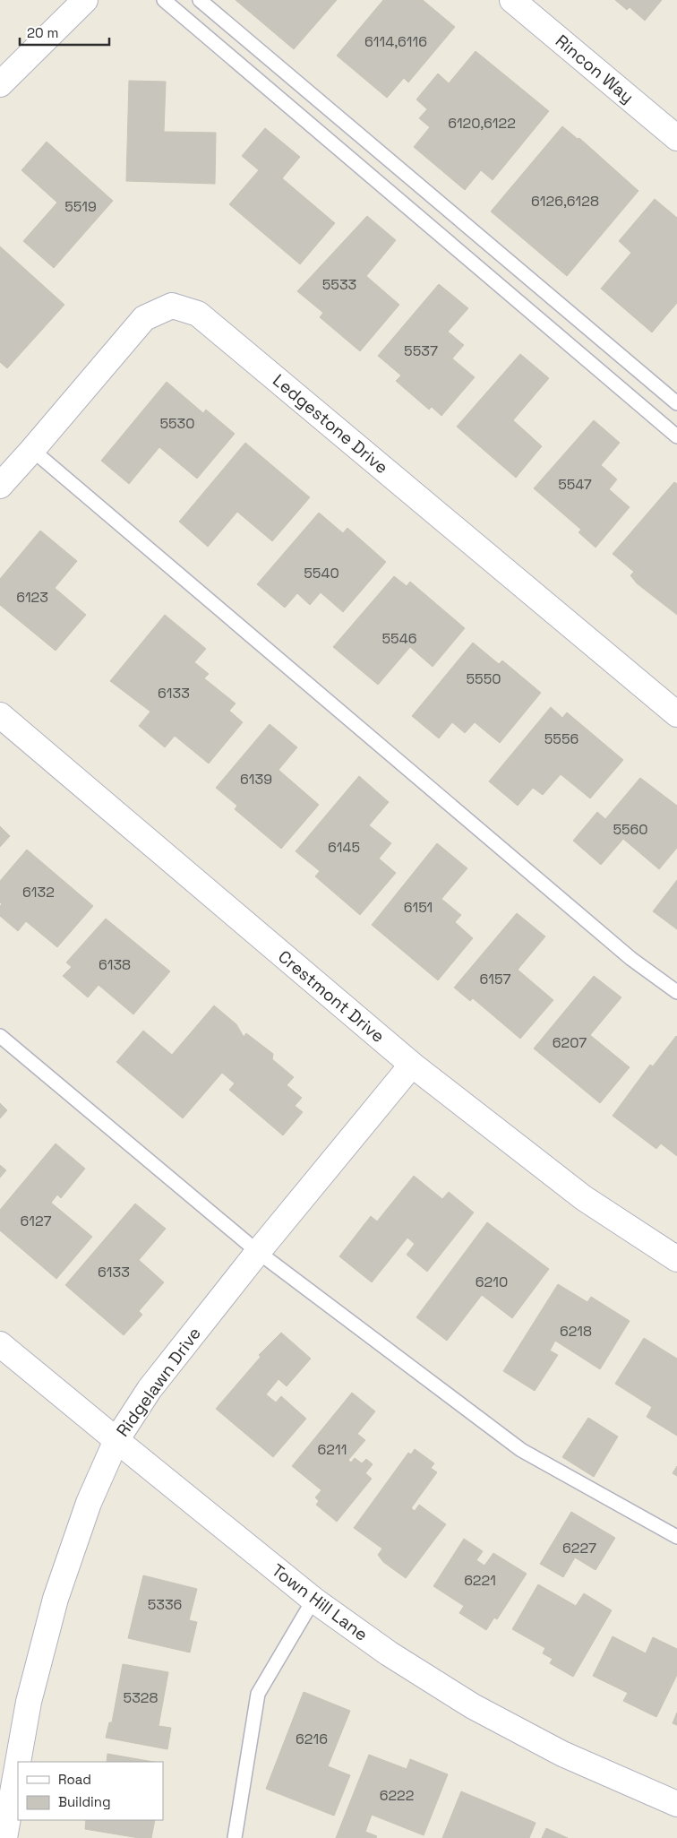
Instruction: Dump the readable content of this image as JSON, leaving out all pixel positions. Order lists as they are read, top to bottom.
{
  "streets": {
    "street": [
      "Rincon Way",
      "Ledgestone Drive",
      "Crestmont Drive",
      "Ridgelawn Drive",
      "Town Hill Lane"
    ]
  },
  "crossings": [
    ["Crestmont Drive", "Ridgelawn Drive"],
    ["Ridgelawn Drive", "Town Hill Lane"]
  ],
  "house_numbers": [
    "6114,6116",
    "6120,6122",
    "6126,6128",
    "5519",
    "5533",
    "5537",
    "5530",
    "5547",
    "5540",
    "6123",
    "5546",
    "5550",
    "6133",
    "5556",
    "6139",
    "5560",
    "6145",
    "6132",
    "6151",
    "6138",
    "6157",
    "6207",
    "6127",
    "6133",
    "6210",
    "6218",
    "6211",
    "6227",
    "6221",
    "5336",
    "5328",
    "6216",
    "6222"
  ],
  "legend": ["Road", "Building"],
  "scale_bar": "20 m"
}
